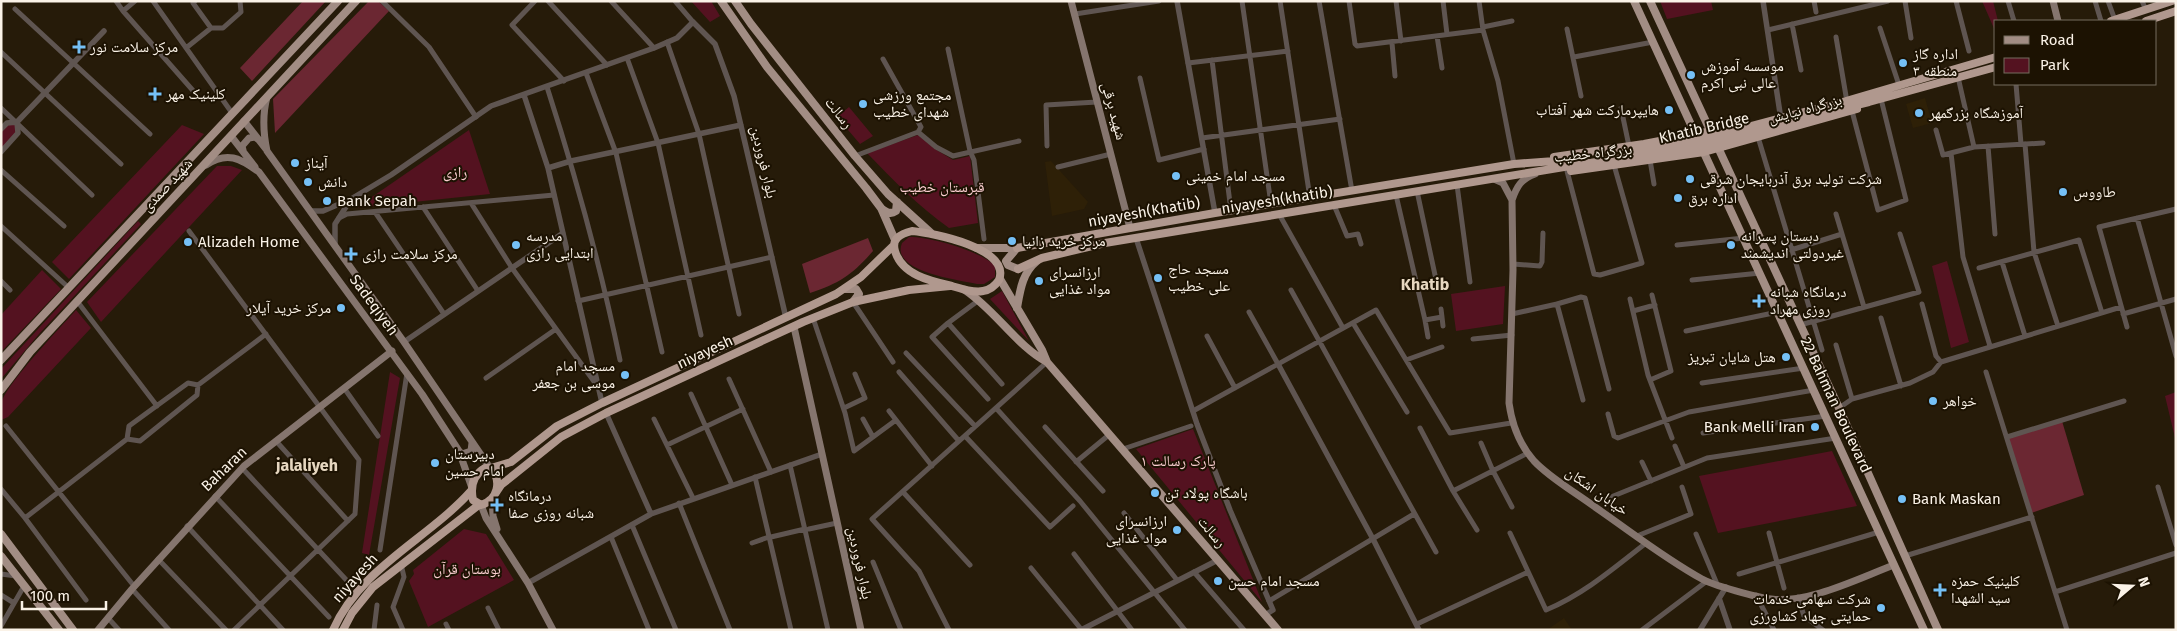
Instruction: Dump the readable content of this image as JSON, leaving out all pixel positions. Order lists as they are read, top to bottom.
{
  "streets": {
    "highway": [
      "بزرگراه نیایش",
      "Khatib Bridge",
      "بزرگراه خطیب",
      "niyayesh(khatib)",
      "niyayesh(Khatib)",
      "niyayesh"
    ],
    "main road": [
      "شهید برقی",
      "رسالت",
      "بلوار فروردین",
      "شهید صمدی",
      "Sadeqiyeh",
      "22 Bahman Boulevard",
      "Baharan",
      "خیابان اشکان"
    ]
  },
  "crossings": [
    ["بزرگراه نیایش", "Khatib Bridge"],
    ["بزرگراه نیایش", "بزرگراه خطیب"],
    ["بزرگراه نیایش", "22 Bahman Boulevard"],
    ["شهید برقی", "niyayesh(Khatib)"],
    ["رسالت", "niyayesh"],
    ["Khatib Bridge", "بزرگراه خطیب"],
    ["Khatib Bridge", "niyayesh(khatib)"],
    ["Khatib Bridge", "niyayesh(Khatib)"],
    ["بزرگراه خطیب", "niyayesh(khatib)"],
    ["بزرگراه خطیب", "niyayesh(Khatib)"],
    ["بزرگراه خطیب", "22 Bahman Boulevard"],
    ["بلوار فروردین", "niyayesh"],
    ["شهید صمدی", "Sadeqiyeh"],
    ["Sadeqiyeh", "niyayesh"],
    ["Sadeqiyeh", "Baharan"],
    ["22 Bahman Boulevard", "خیابان اشکان"]
  ],
  "districts": ["Khatib", "jalaliyeh"],
  "parks": [
    "رازی",
    "قبرستان خطیب",
    "پارک رسالت ۱",
    "بوستان قرآن"
  ],
  "places": {
    "health": [
      "مرکز سلامت نور",
      "کلینیک مهر",
      "مرکز سلامت رازی",
      "درمانگاه شبانه روزی مهراد",
      "درمانگاه شبانه روزی صفا",
      "کلینیک حمزه سید الشهدا"
    ],
    "other": [
      "اداره گاز منطقه ۳",
      "موسسه آموزش عالی نبی اکرم",
      "مجتمع ورزشی شهدای خطیب",
      "هایپرمارکت شهر آفتاب",
      "آموزشگاه بزرگمهر",
      "آیناز",
      "مسجد امام خمینی",
      "شرکت تولید برق آذربایجان شرقی",
      "دانش",
      "طاووس",
      "اداره برق",
      "Bank Sepah",
      "مرکز خرید زانیا",
      "Alizadeh Home",
      "مدرسه ابتدایی رازی",
      "دبستان پسرانه غیردولتی اندیشمند",
      "مسجد حاج علی خطیب",
      "ارزانسرای مواد غذایی",
      "مرکز خرید آیلار",
      "هتل شایان تبریز",
      "مسجد امام موسی بن جعفر",
      "خواهر",
      "Bank Melli Iran",
      "دبیرستان امام حسین",
      "باشگاه پولاد تن",
      "Bank Maskan",
      "ارزانسراى مواد غذایى",
      "مسجد امام حسن",
      "شرکت سهامی خدمات حمایتی جهاد کشاورزی"
    ]
  },
  "legend": ["Road", "Park"],
  "scale_bar": "100 m",
  "north": "right"
}
